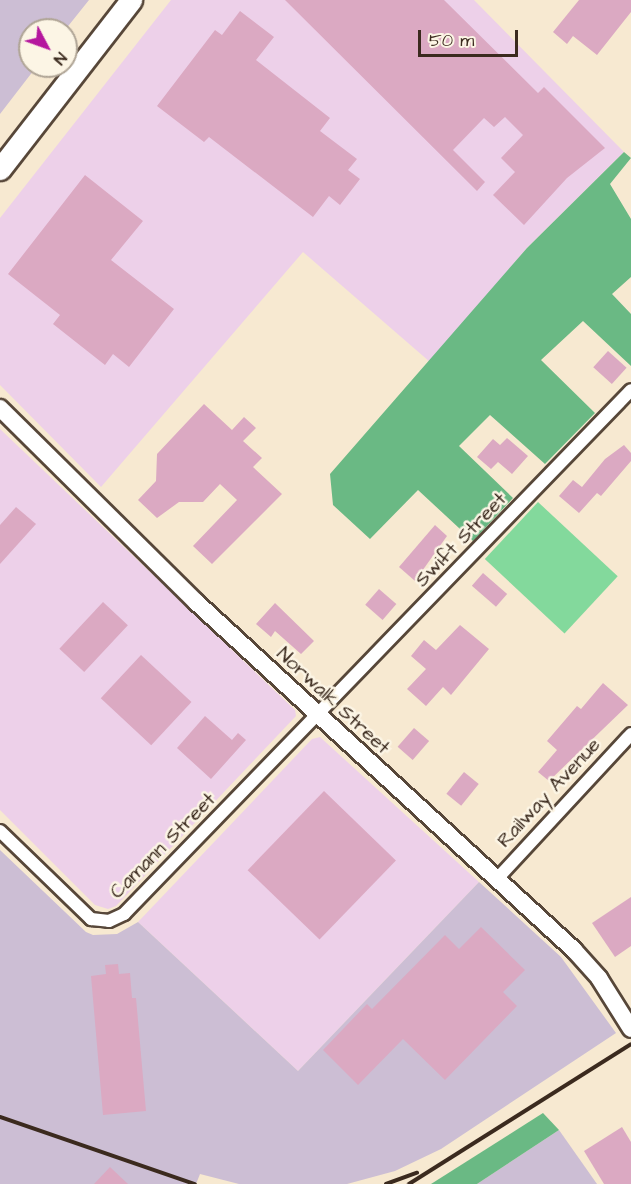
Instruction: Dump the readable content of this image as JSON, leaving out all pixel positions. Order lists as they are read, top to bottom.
{
  "streets": {
    "street": [
      "Swift Street",
      "Norwalk Street",
      "Railway Avenue",
      "Camann Street"
    ]
  },
  "crossings": [
    ["Swift Street", "Norwalk Street"],
    ["Swift Street", "Camann Street"],
    ["Norwalk Street", "Railway Avenue"],
    ["Norwalk Street", "Camann Street"]
  ],
  "scale_bar": "50 m",
  "north": "bottom right"
}
